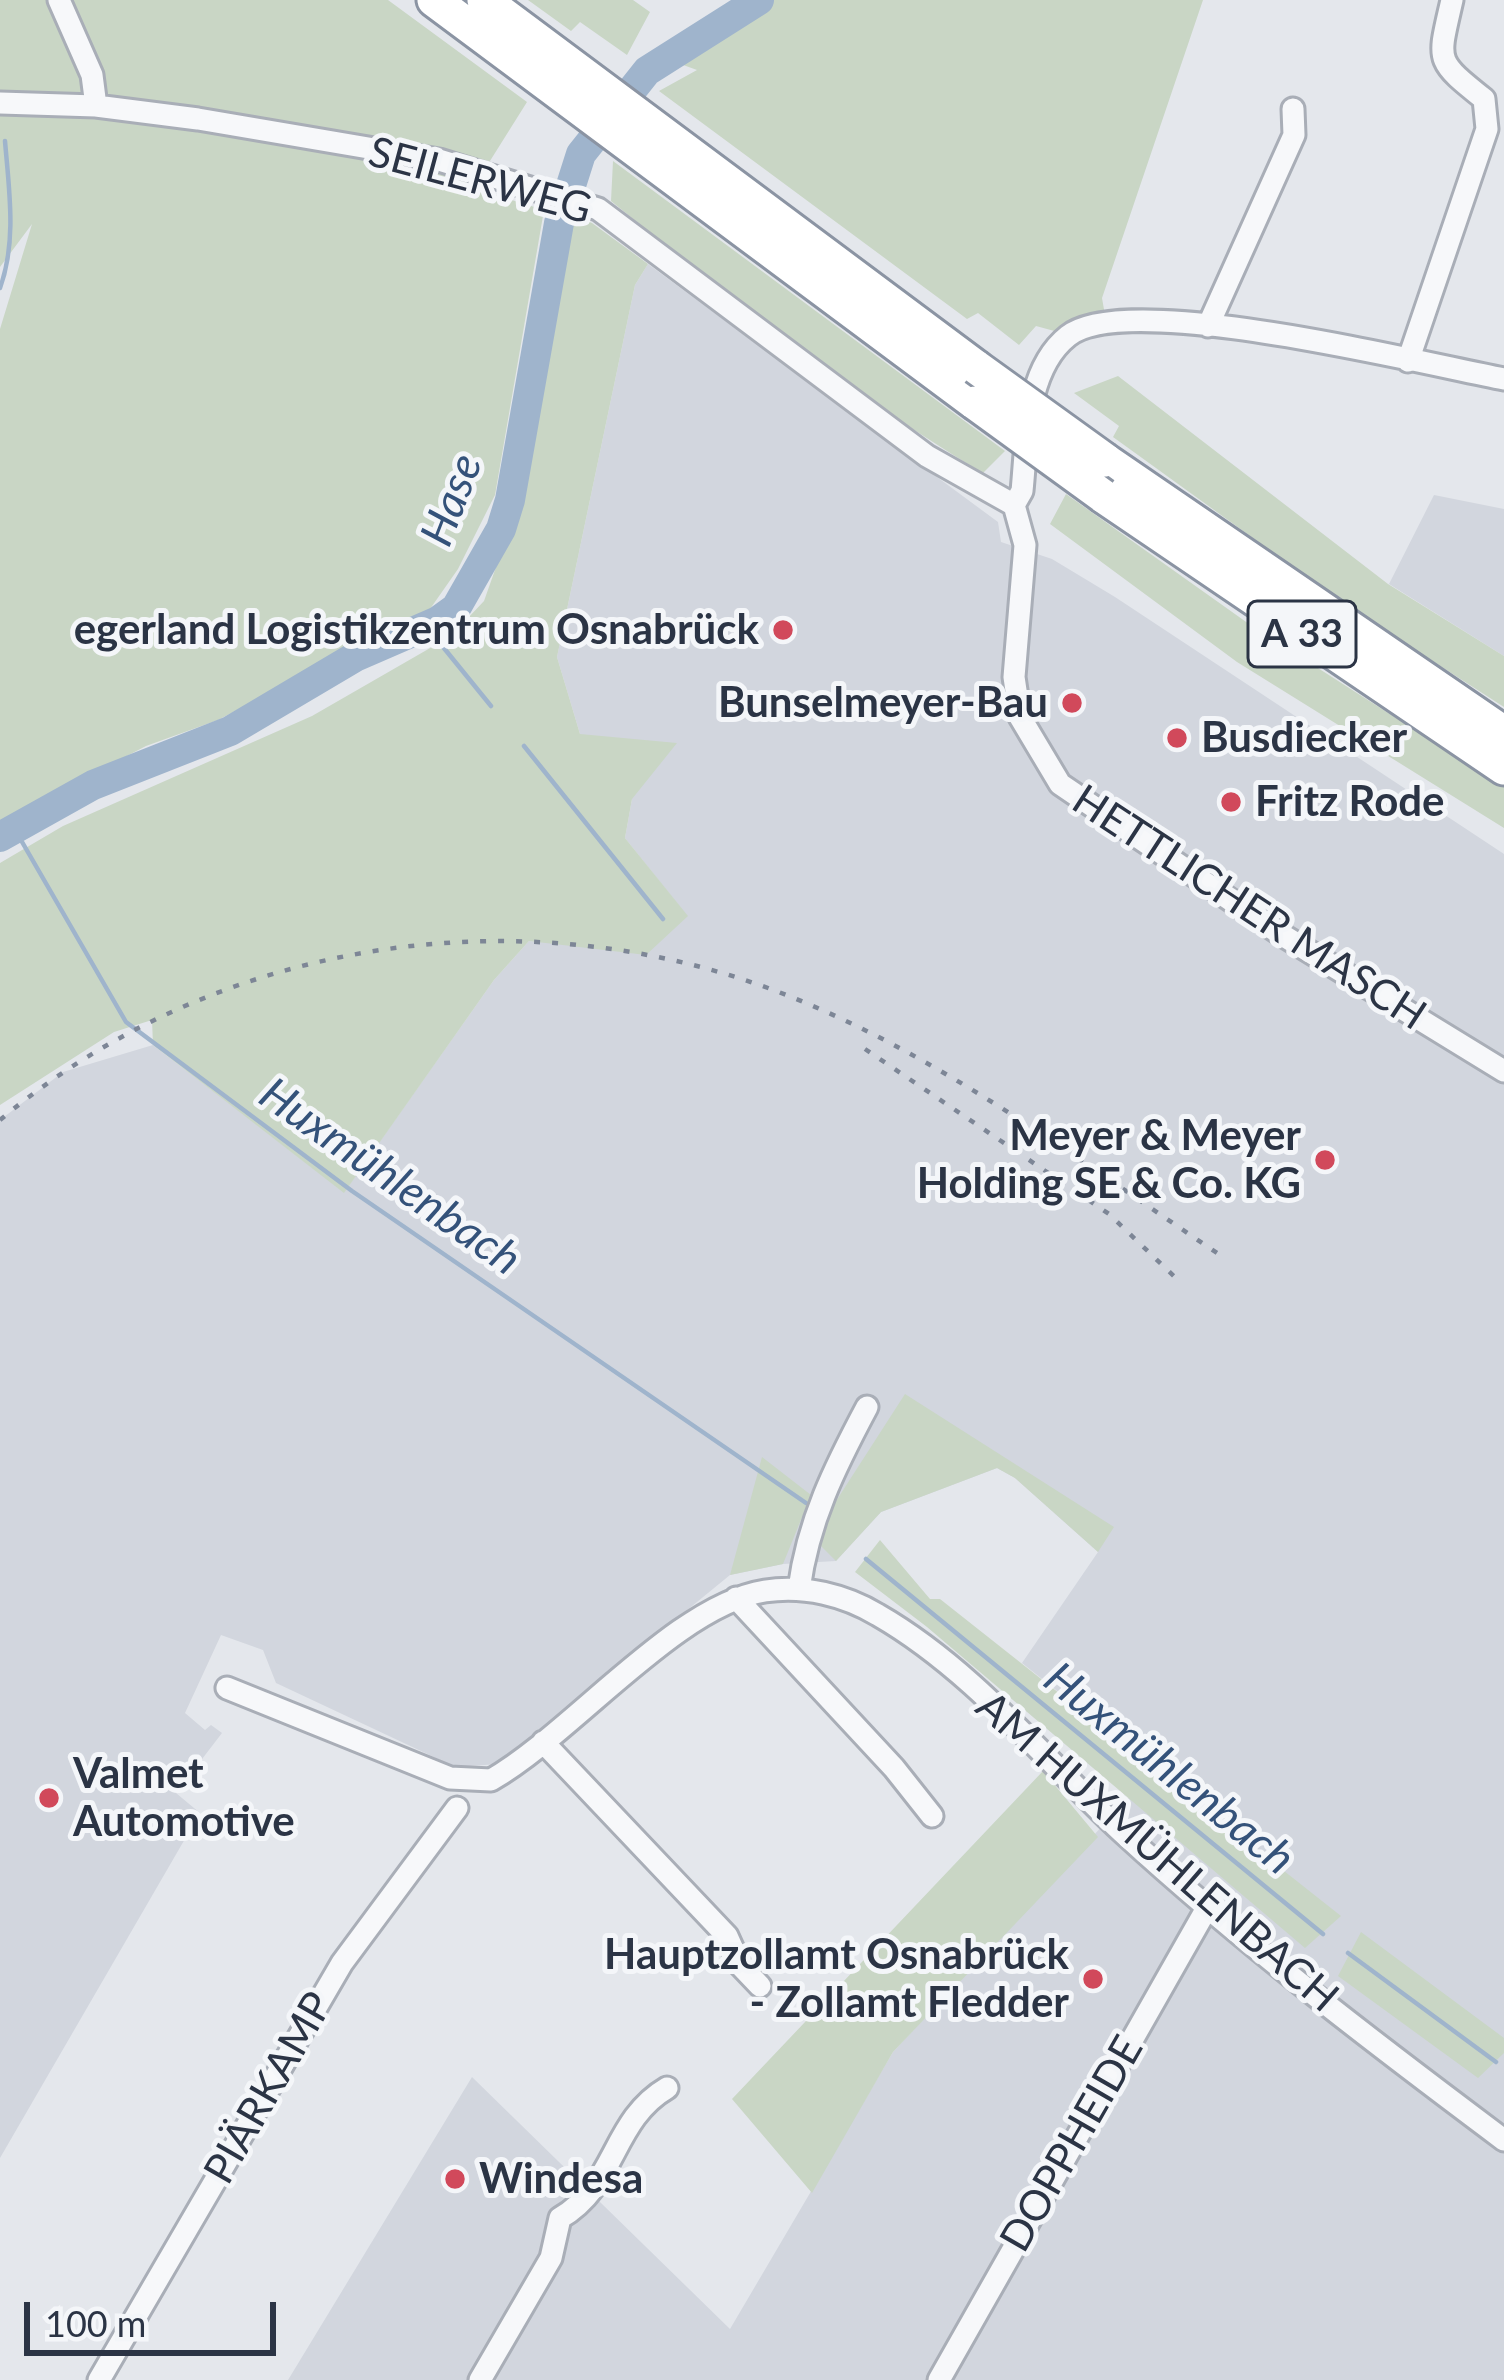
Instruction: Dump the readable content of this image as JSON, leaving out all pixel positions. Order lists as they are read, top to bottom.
{
  "streets": {
    "highway": ["A 33"],
    "street": [
      "SEILERWEG",
      "HETTLICHER MASCH",
      "AM HUXMÜHLENBACH",
      "PIÄRKAMP",
      "DOPPHEIDE"
    ]
  },
  "crossings": [
    ["SEILERWEG", "HETTLICHER MASCH"],
    ["AM HUXMÜHLENBACH", "DOPPHEIDE"]
  ],
  "water": ["Hase", "Huxmühlenbach"],
  "places": [
    "egerland Logistikzentrum Osnabrück",
    "Bunselmeyer-Bau",
    "Busdiecker",
    "Fritz Rode",
    "Meyer & Meyer Holding SE & Co. KG",
    "Valmet Automotive",
    "Hauptzollamt Osnabrück - Zollamt Fledder",
    "Windesa"
  ],
  "scale_bar": "100 m"
}
